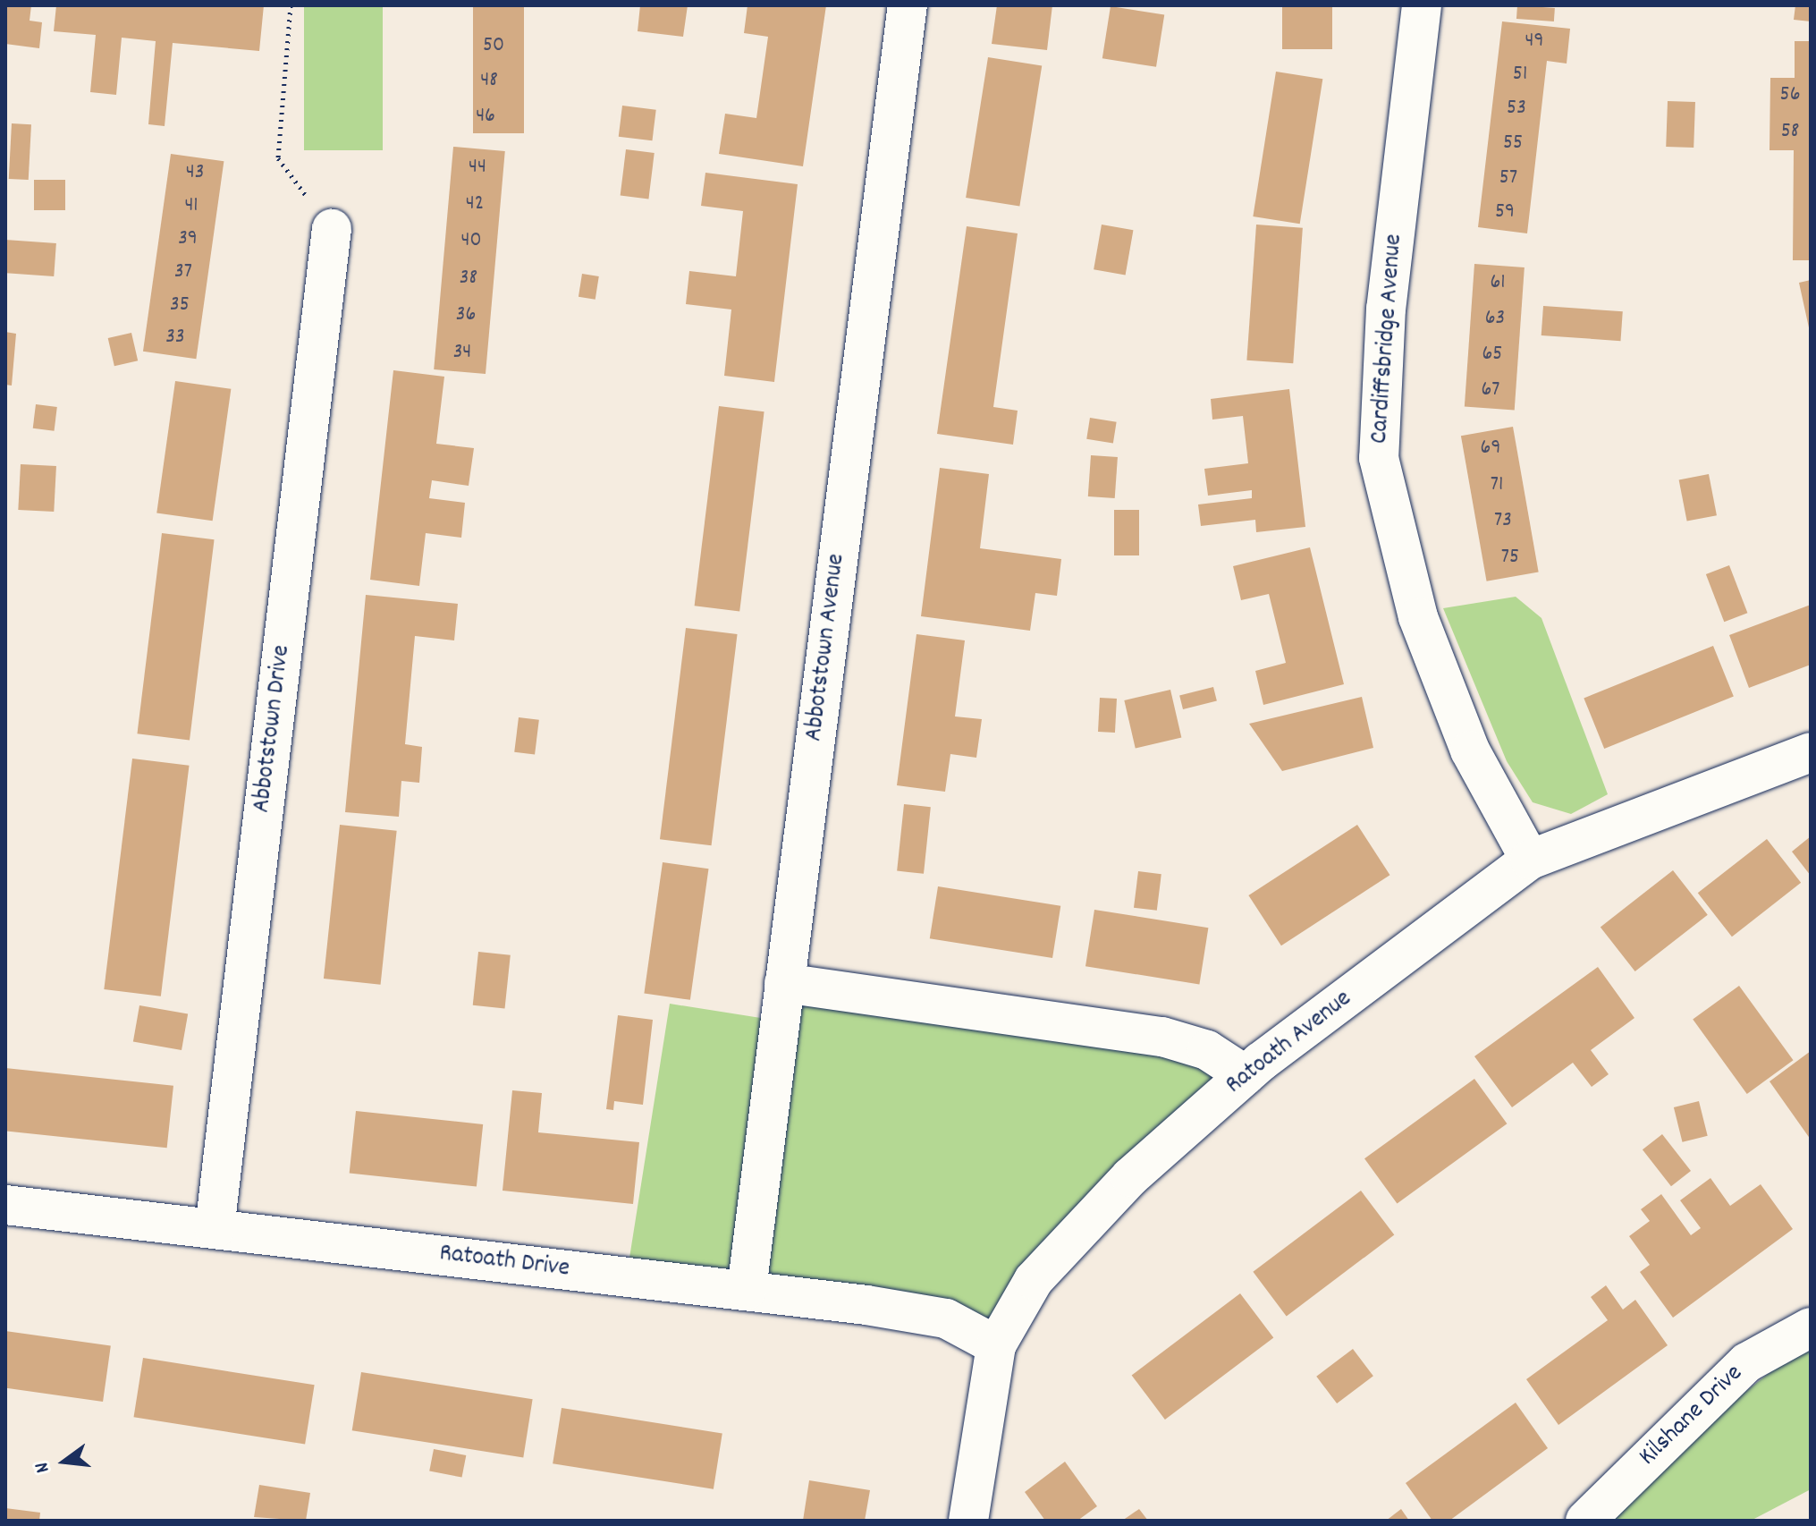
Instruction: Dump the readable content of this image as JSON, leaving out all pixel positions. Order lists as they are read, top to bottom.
{
  "streets": {
    "street": [
      "Cardiffsbridge Avenue",
      "Abbotstown Avenue",
      "Abbotstown Drive",
      "Ratoath Avenue",
      "Ratoath Drive",
      "Kilshane Drive"
    ]
  },
  "crossings": [
    ["Cardiffsbridge Avenue", "Ratoath Avenue"],
    ["Abbotstown Avenue", "Ratoath Drive"],
    ["Abbotstown Drive", "Ratoath Drive"],
    ["Ratoath Avenue", "Ratoath Drive"]
  ],
  "house_numbers": [
    "49",
    "50",
    "51",
    "48",
    "56",
    "53",
    "46",
    "58",
    "55",
    "44",
    "43",
    "57",
    "42",
    "41",
    "59",
    "39",
    "40",
    "37",
    "38",
    "61",
    "35",
    "36",
    "63",
    "33",
    "34",
    "65",
    "67",
    "69",
    "71",
    "73",
    "75"
  ],
  "north": "left"
}
